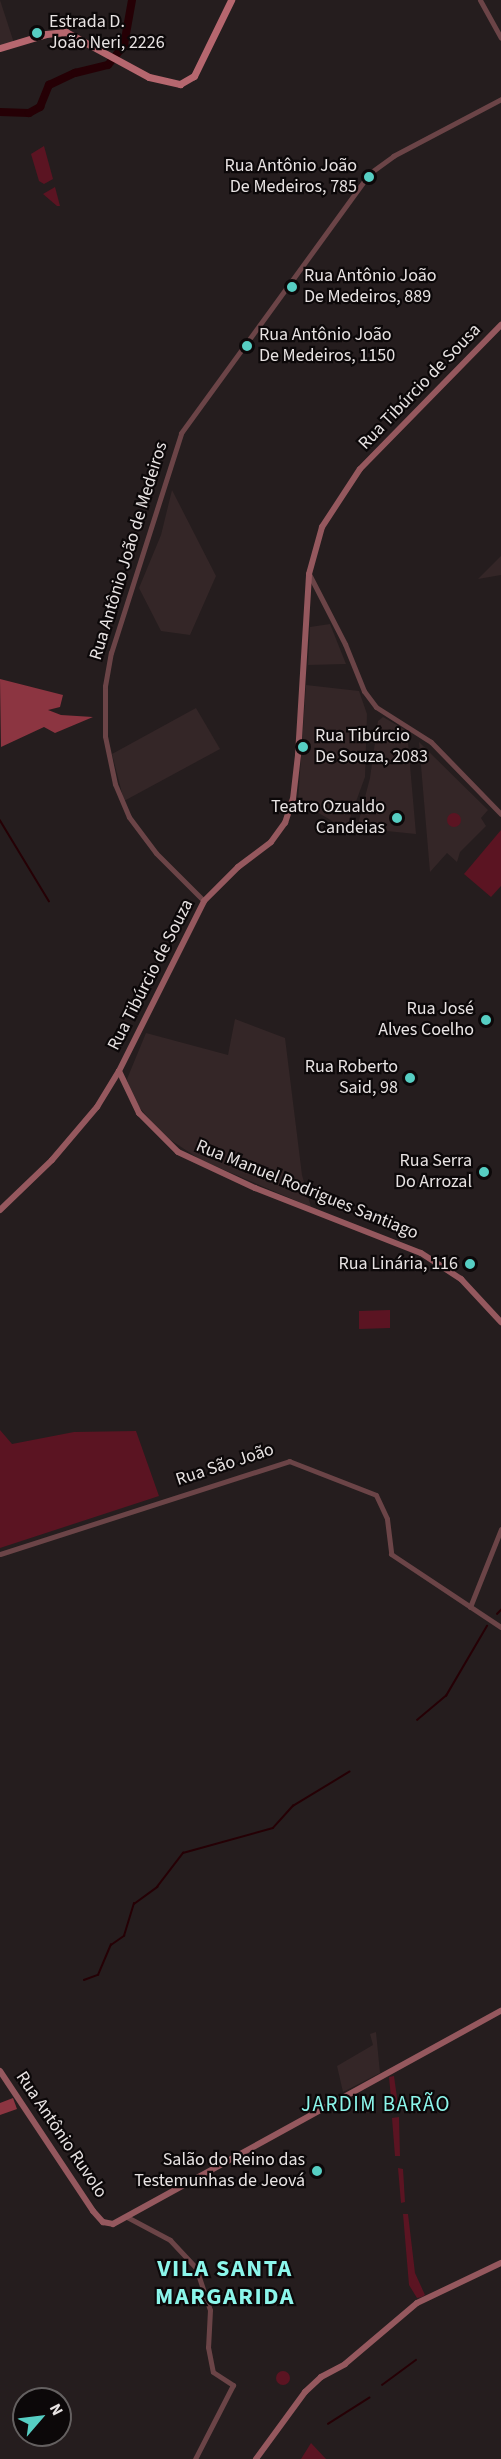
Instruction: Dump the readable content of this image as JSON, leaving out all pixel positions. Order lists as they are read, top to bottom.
{
  "streets": {
    "main road": [
      "Rua Tibúrcio de Sousa",
      "Rua Tibúrcio de Souza",
      "Rua Manuel Rodrigues Santiago",
      "Rua Antônio Ruvolo"
    ],
    "street": ["Rua Antônio João de Medeiros", "Rua São João"]
  },
  "crossings": [
    ["Rua Tibúrcio de Sousa", "Rua Tibúrcio de Souza"],
    ["Rua Antônio João de Medeiros", "Rua Tibúrcio de Souza"],
    ["Rua Tibúrcio de Souza", "Rua Manuel Rodrigues Santiago"]
  ],
  "districts": ["JARDIM BARÃO", "VILA SANTA MARGARIDA"],
  "places": [
    "Estrada D. João Neri, 2226",
    "Rua Antônio João De Medeiros, 785",
    "Rua Antônio João De Medeiros, 889",
    "Rua Antônio João De Medeiros, 1150",
    "Rua Tibúrcio De Souza, 2083",
    "Teatro Ozualdo Candeias",
    "Rua José Alves Coelho",
    "Rua Roberto Said, 98",
    "Rua Serra Do Arrozal",
    "Rua Linária, 116",
    "Salão do Reino das Testemunhas de Jeová"
  ],
  "north": "top right"
}
